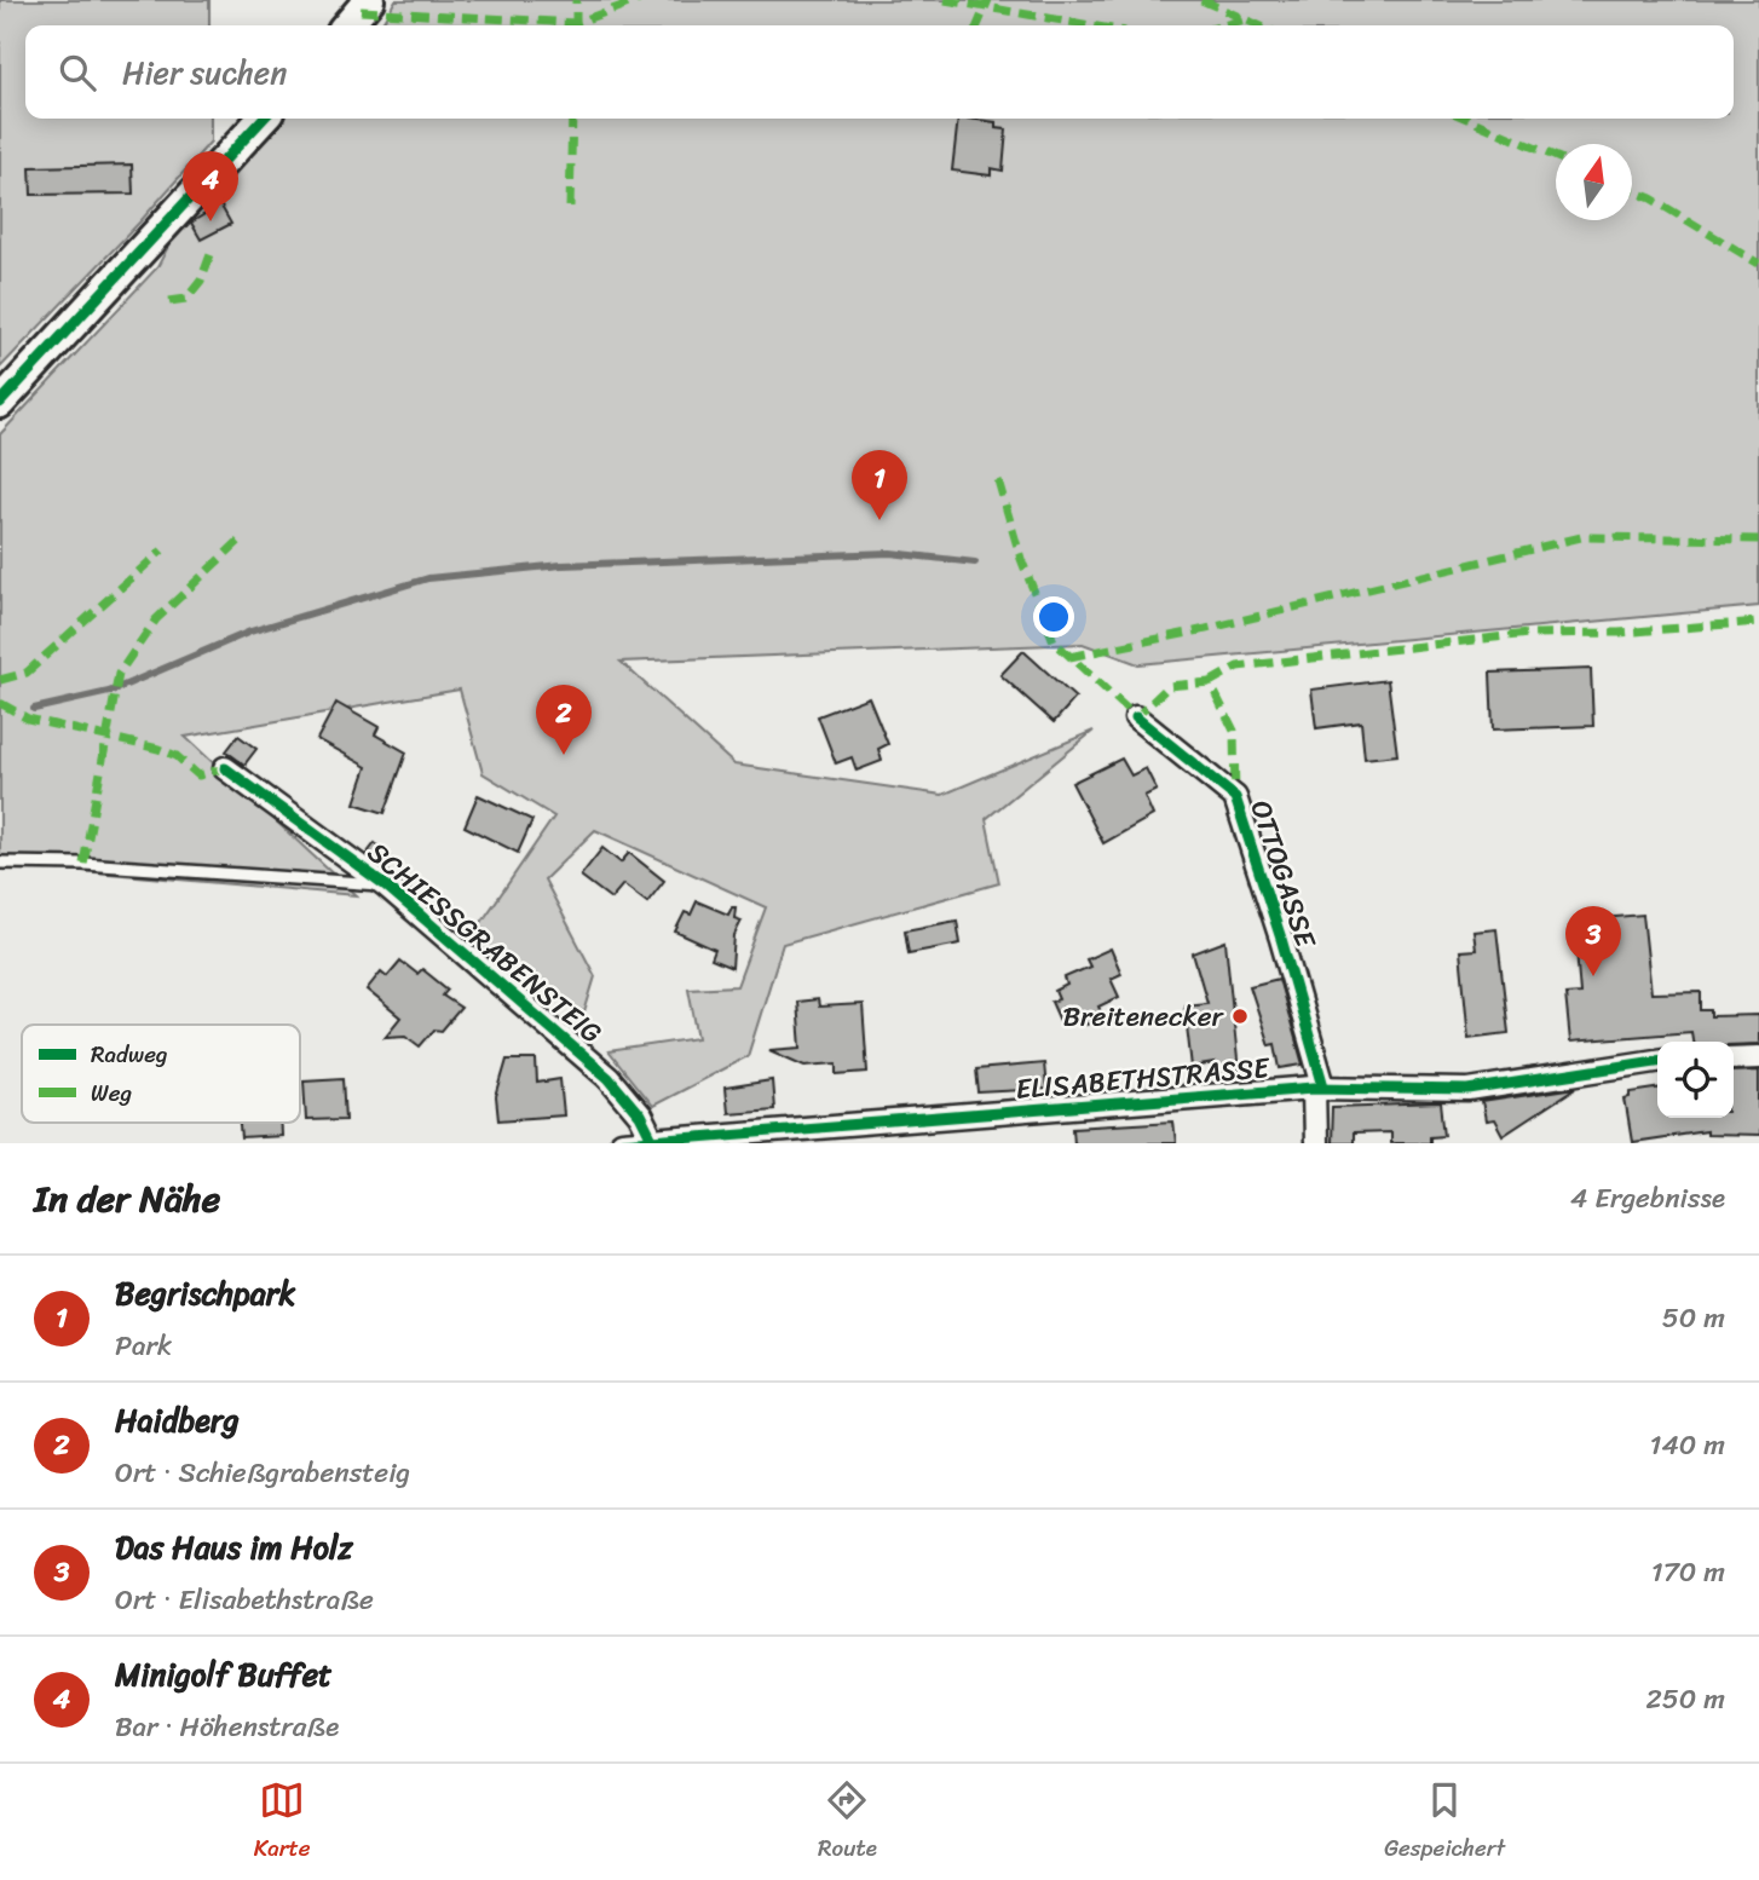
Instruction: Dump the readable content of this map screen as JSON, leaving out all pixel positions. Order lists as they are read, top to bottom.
{
  "streets": {
    "street": ["OTTOGASSE", "SCHIESSGRABENSTEIG", "ELISABETHSTRASSE"]
  },
  "crossings": [
    ["OTTOGASSE", "ELISABETHSTRASSE"],
    ["SCHIESSGRABENSTEIG", "ELISABETHSTRASSE"]
  ],
  "places": ["Breitenecker"],
  "legend": ["Radweg", "Weg"],
  "north": "top",
  "page": {
    "search": "Hier suchen",
    "pins": [
      "4",
      "1",
      "2",
      "3"
    ],
    "heading": ["In der Nähe", "4 Ergebnisse"],
    "list": [
      {
        "mark": "1",
        "name": "Begrischpark",
        "note": "Park",
        "value": "50 m"
      },
      {
        "mark": "2",
        "name": "Haidberg",
        "note": "Ort · Schießgrabensteig",
        "value": "140 m"
      },
      {
        "mark": "3",
        "name": "Das Haus im Holz",
        "note": "Ort · Elisabethstraße",
        "value": "170 m"
      },
      {
        "mark": "4",
        "name": "Minigolf Buffet",
        "note": "Bar · Höhenstraße",
        "value": "250 m"
      }
    ],
    "nav": ["Karte", "Route", "Gespeichert"]
  }
}
